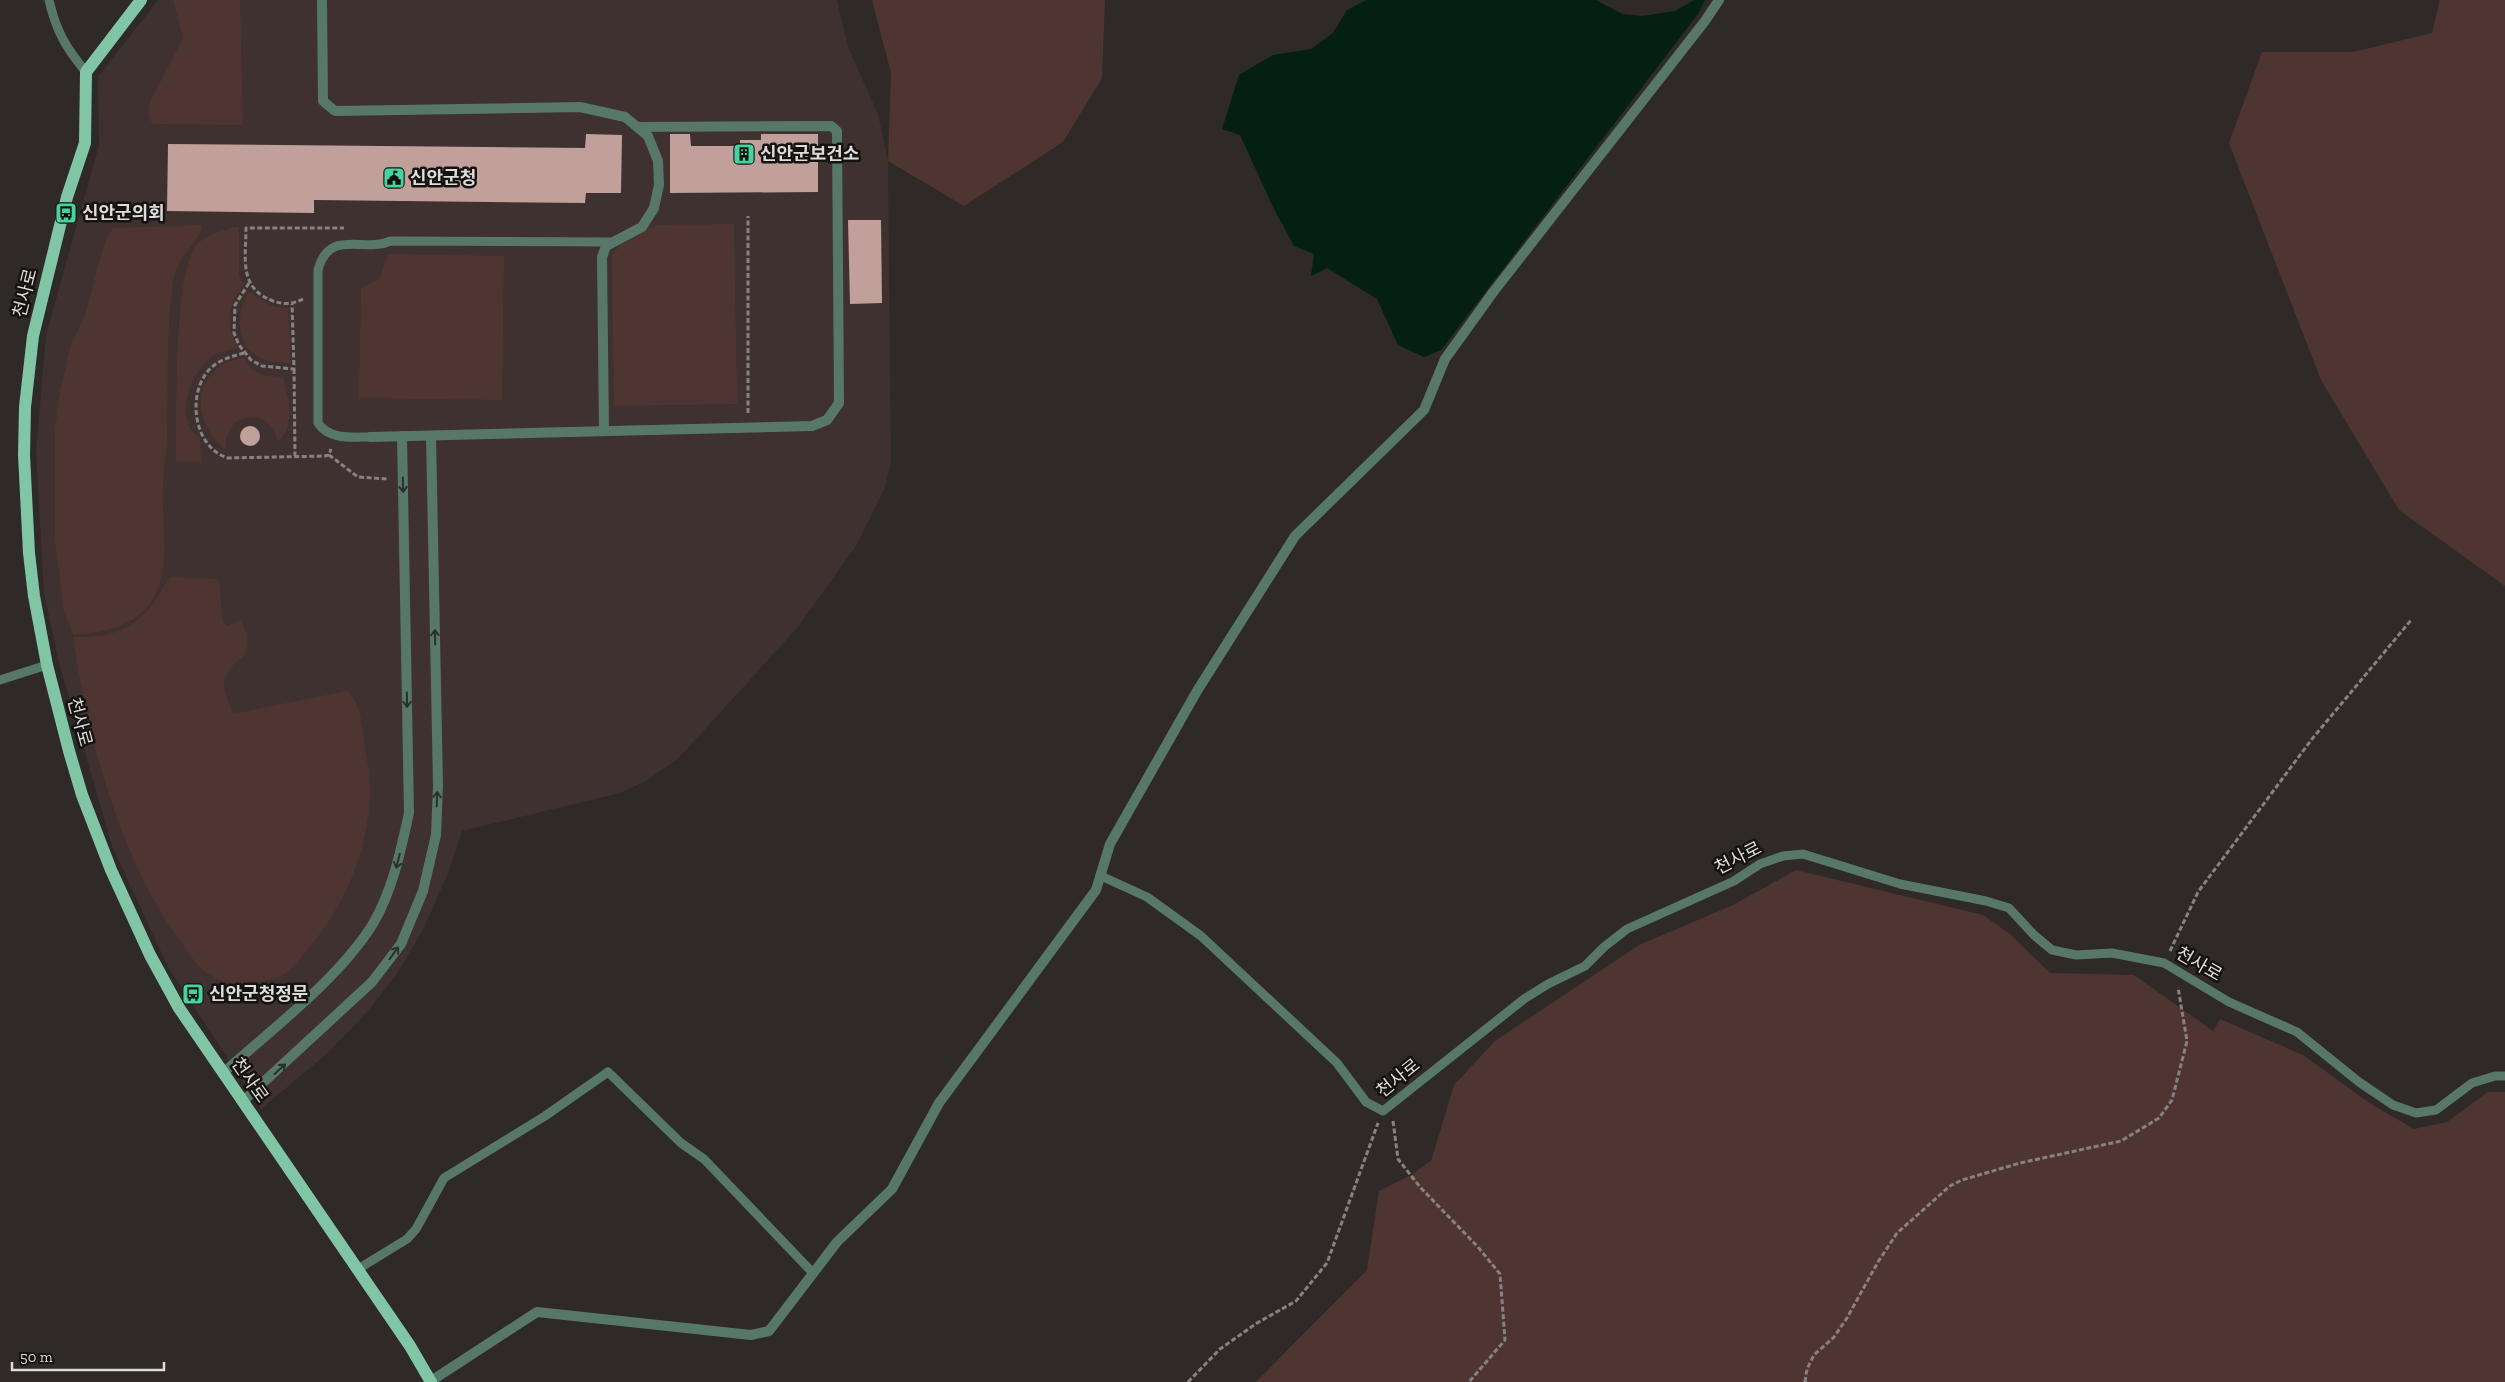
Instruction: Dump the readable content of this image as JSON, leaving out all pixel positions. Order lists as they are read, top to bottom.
{
  "streets": {
    "main road": ["천사로"]
  },
  "places": {
    "building": ["신안군보건소"],
    "public building": ["신안군청"],
    "bus stop": ["신안군의회", "신안군청정문"]
  },
  "scale_bar": "50 m"
}
